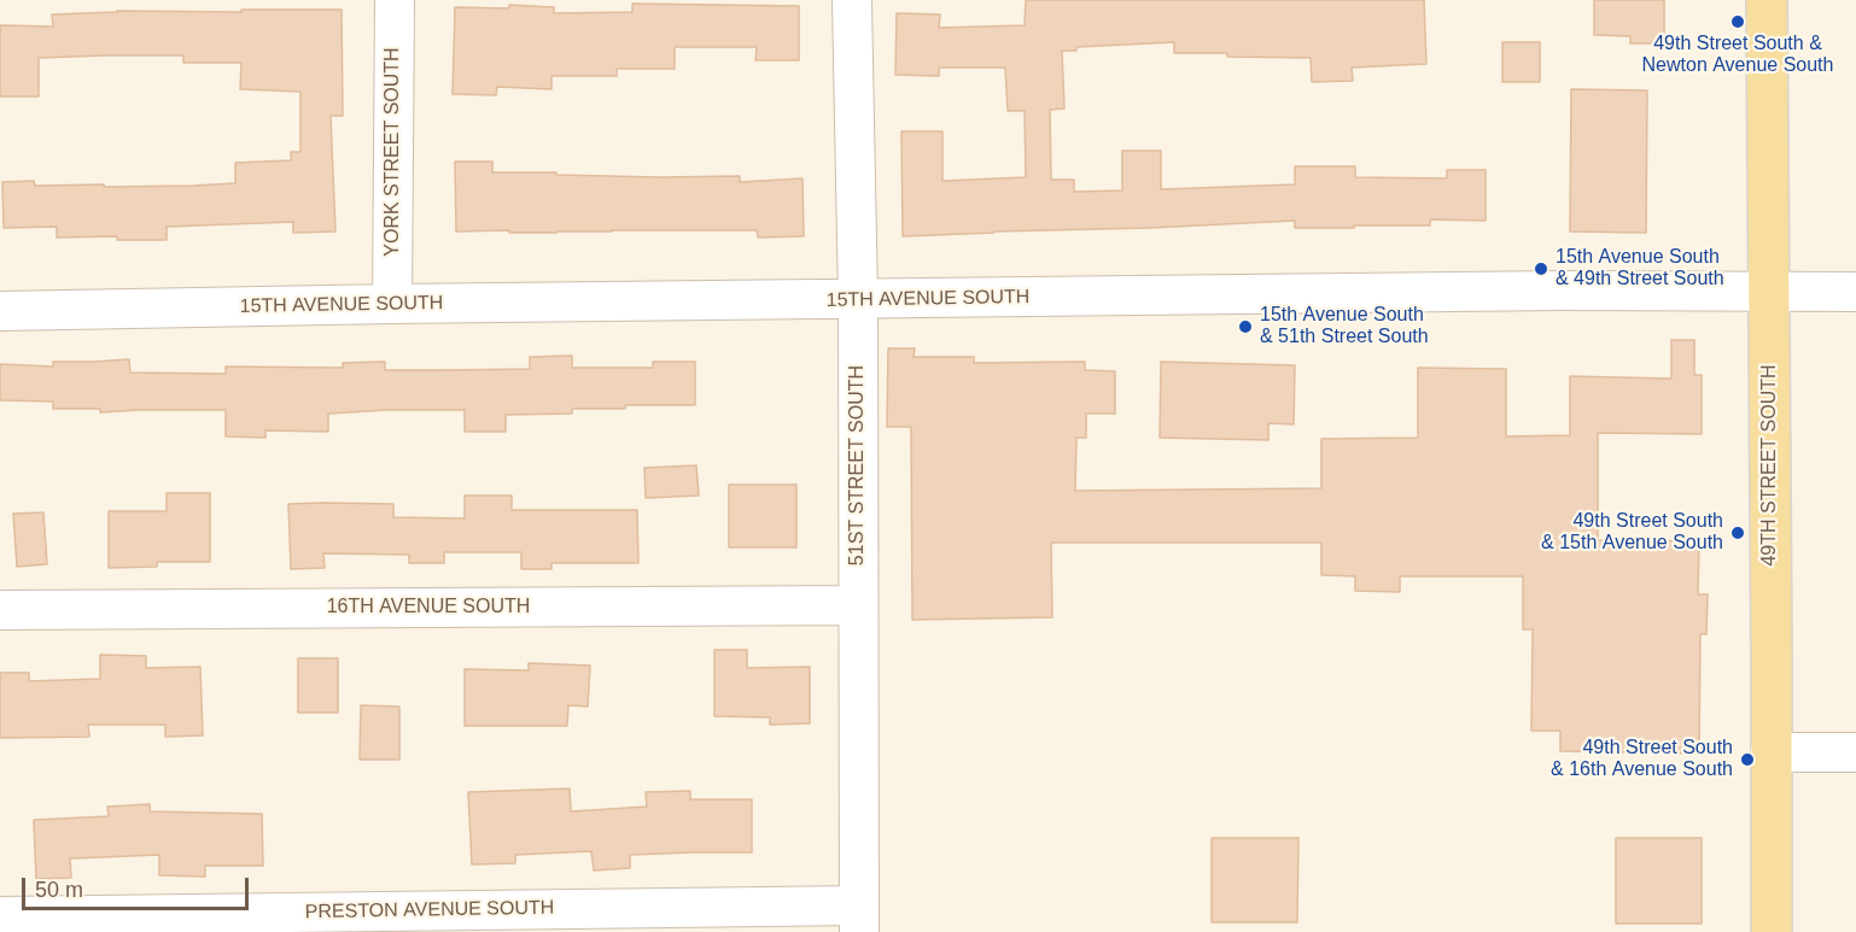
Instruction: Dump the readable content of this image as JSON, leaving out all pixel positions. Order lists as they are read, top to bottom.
{
  "streets": {
    "main road": ["49TH STREET SOUTH"],
    "street": [
      "YORK STREET SOUTH",
      "15TH AVENUE SOUTH",
      "51ST STREET SOUTH",
      "16TH AVENUE SOUTH",
      "PRESTON AVENUE SOUTH"
    ]
  },
  "crossings": [
    ["YORK STREET SOUTH", "15TH AVENUE SOUTH"],
    ["15TH AVENUE SOUTH", "51ST STREET SOUTH"],
    ["15TH AVENUE SOUTH", "49TH STREET SOUTH"],
    ["51ST STREET SOUTH", "16TH AVENUE SOUTH"],
    ["51ST STREET SOUTH", "PRESTON AVENUE SOUTH"]
  ],
  "places": [
    "49th Street South & Newton Avenue South",
    "15th Avenue South & 49th Street South",
    "15th Avenue South & 51th Street South",
    "49th Street South & 15th Avenue South",
    "49th Street South & 16th Avenue South"
  ],
  "scale_bar": "50 m"
}
